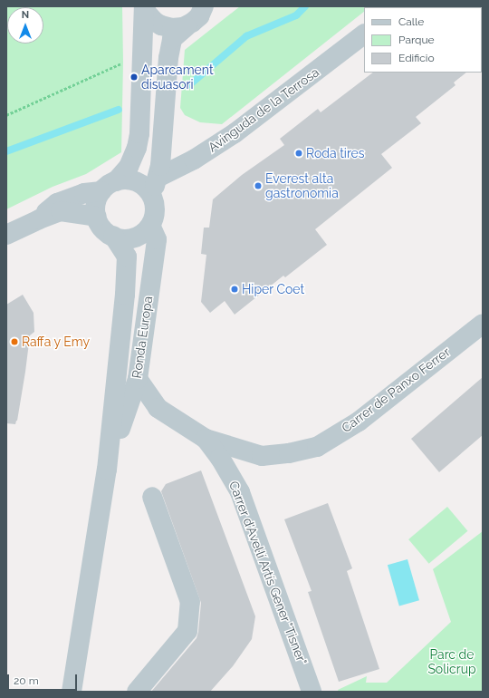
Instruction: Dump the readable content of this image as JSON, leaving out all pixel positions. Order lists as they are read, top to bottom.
{
  "streets": {
    "street": [
      "Avinguda de la Terrosa",
      "Ronda Europa",
      "Carrer de Panxo Ferrer",
      "Carrer d'Avel·lí Artís Gener \"Tisner\""
    ]
  },
  "crossings": [
    ["Ronda Europa", "Carrer de Panxo Ferrer"],
    ["Carrer de Panxo Ferrer", "Carrer d'Avel·lí Artís Gener \"Tisner\""]
  ],
  "parks": ["Parc de Solicrup"],
  "places": [
    "Aparcament disuasori",
    "Roda tires",
    "Everest alta gastronomia",
    "Hiper Coet",
    "Raffa y Emy"
  ],
  "legend": ["Calle", "Parque", "Edificio"],
  "scale_bar": "20 m",
  "north": "top"
}
